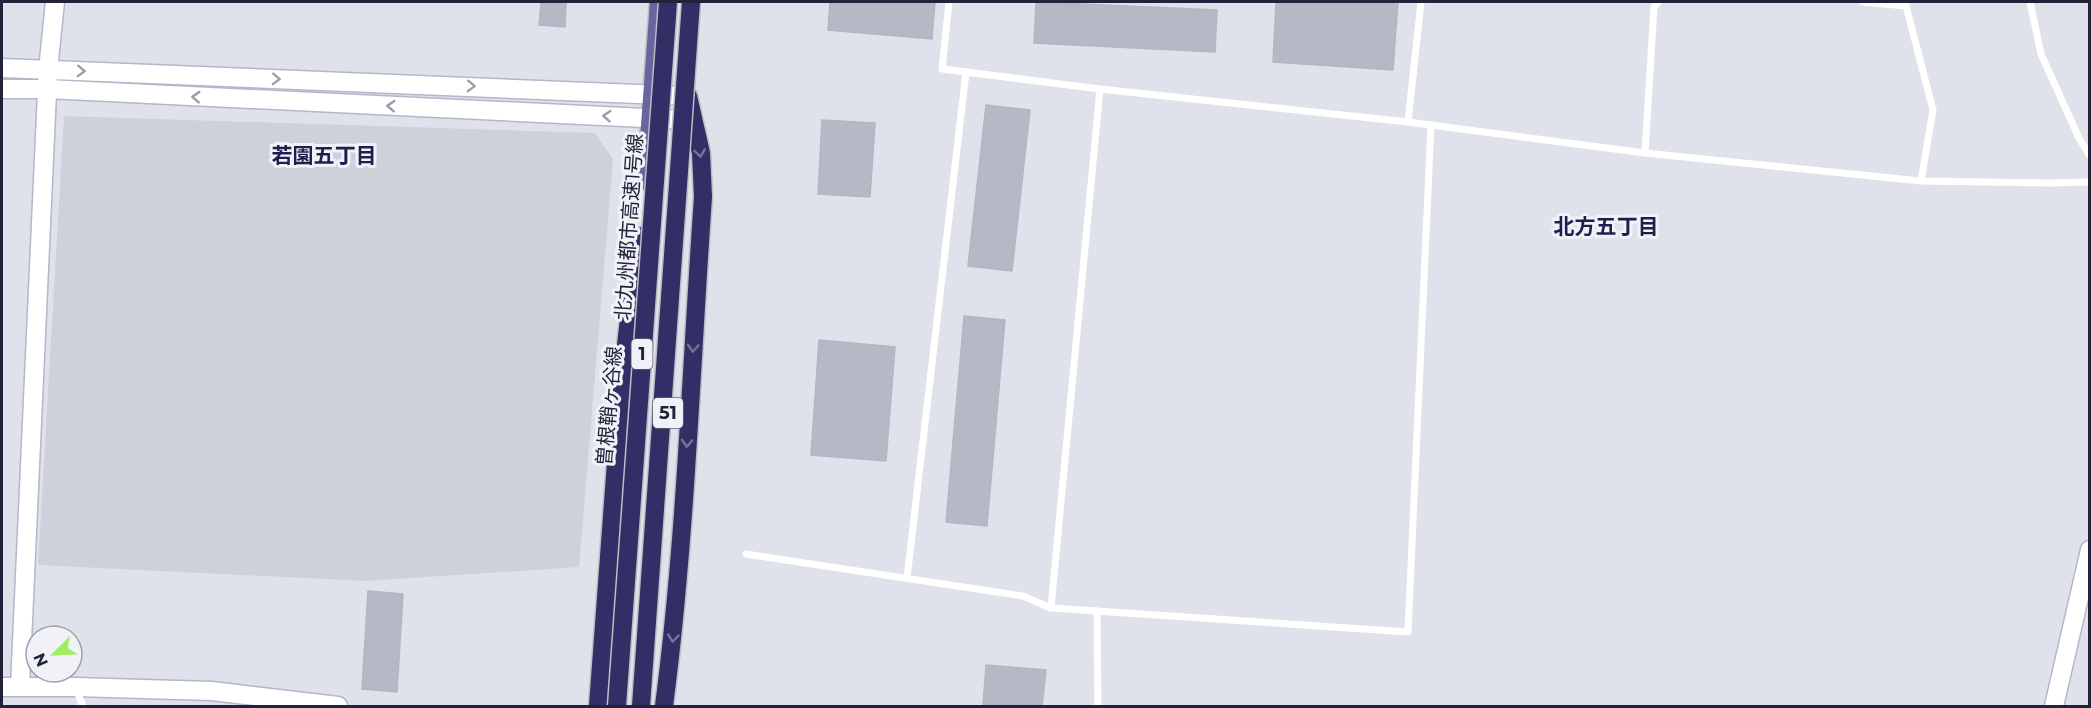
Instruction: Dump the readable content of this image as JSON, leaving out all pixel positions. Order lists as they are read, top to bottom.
{
  "streets": {
    "highway": ["北九州都市高速1号線", "1"],
    "main road": ["曽根鞘ヶ谷線", "51"]
  },
  "crossings": [
    ["1", "51"]
  ],
  "districts": ["若園五丁目", "北方五丁目"],
  "north": "bottom left"
}
